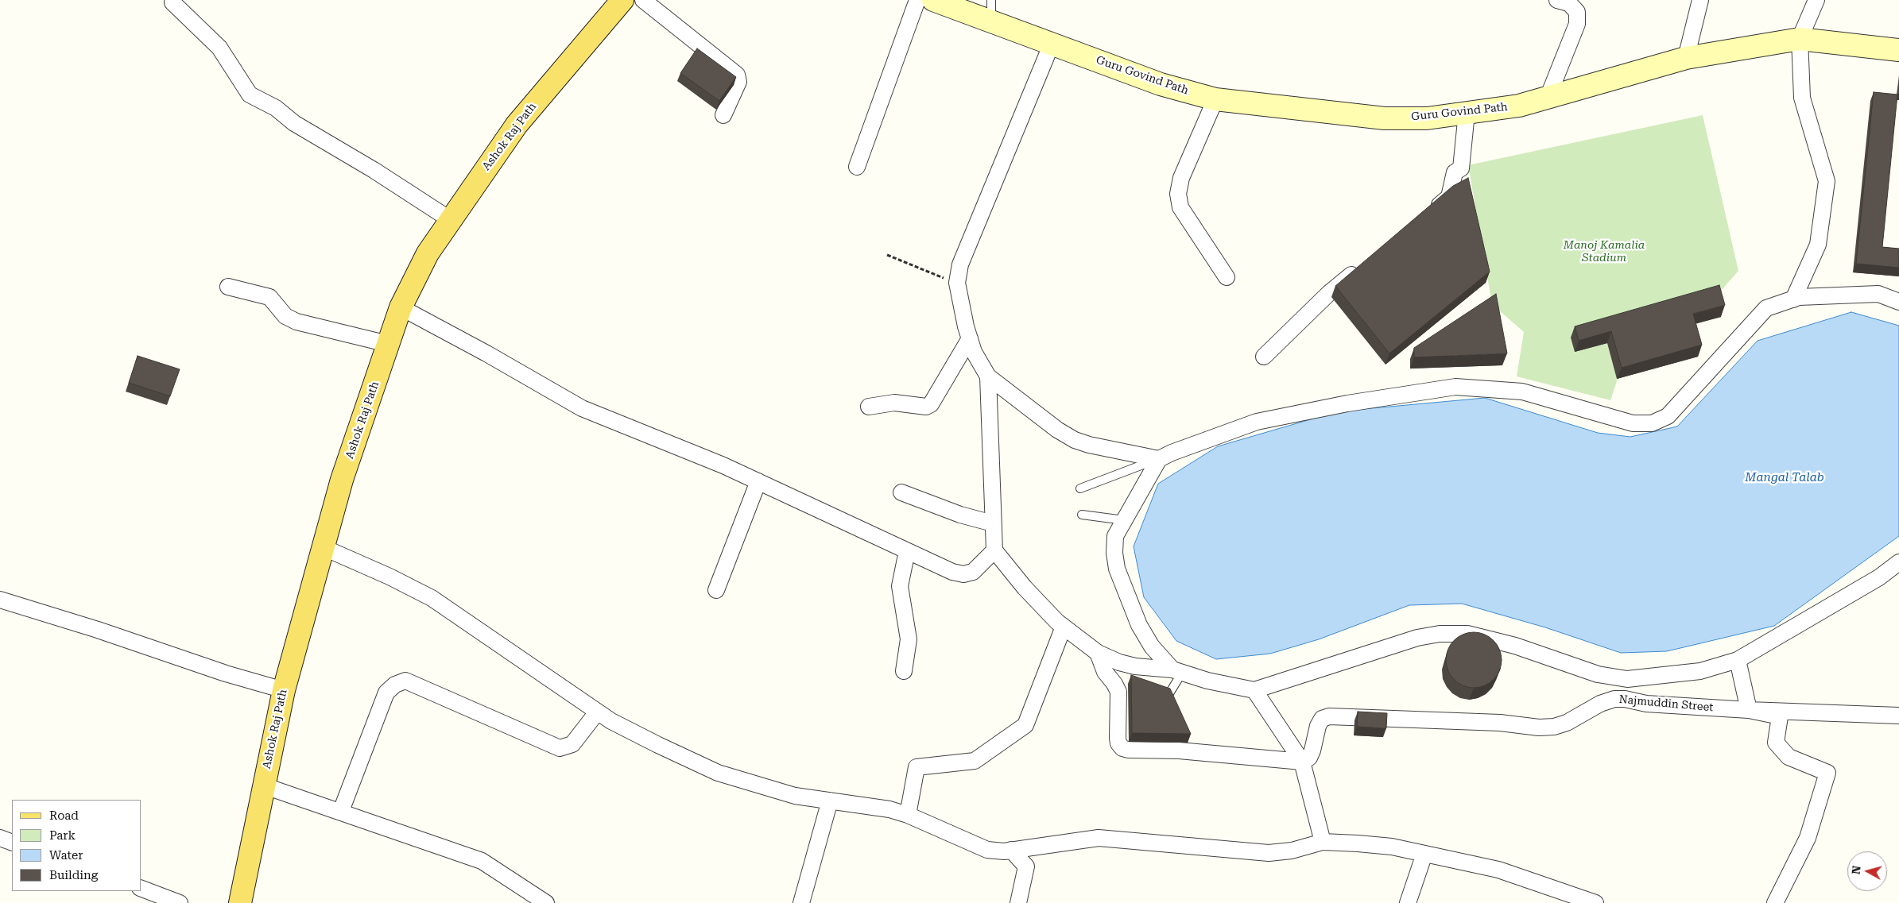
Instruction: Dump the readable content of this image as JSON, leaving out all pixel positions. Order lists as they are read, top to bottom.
{
  "streets": {
    "main road": ["Ashok Raj Path"],
    "street": ["Guru Govind Path", "Najmuddin Street"]
  },
  "water": ["Mangal Talab"],
  "parks": ["Manoj Kamalia Stadium"],
  "legend": [
    "Road",
    "Park",
    "Water",
    "Building"
  ],
  "north": "left"
}
